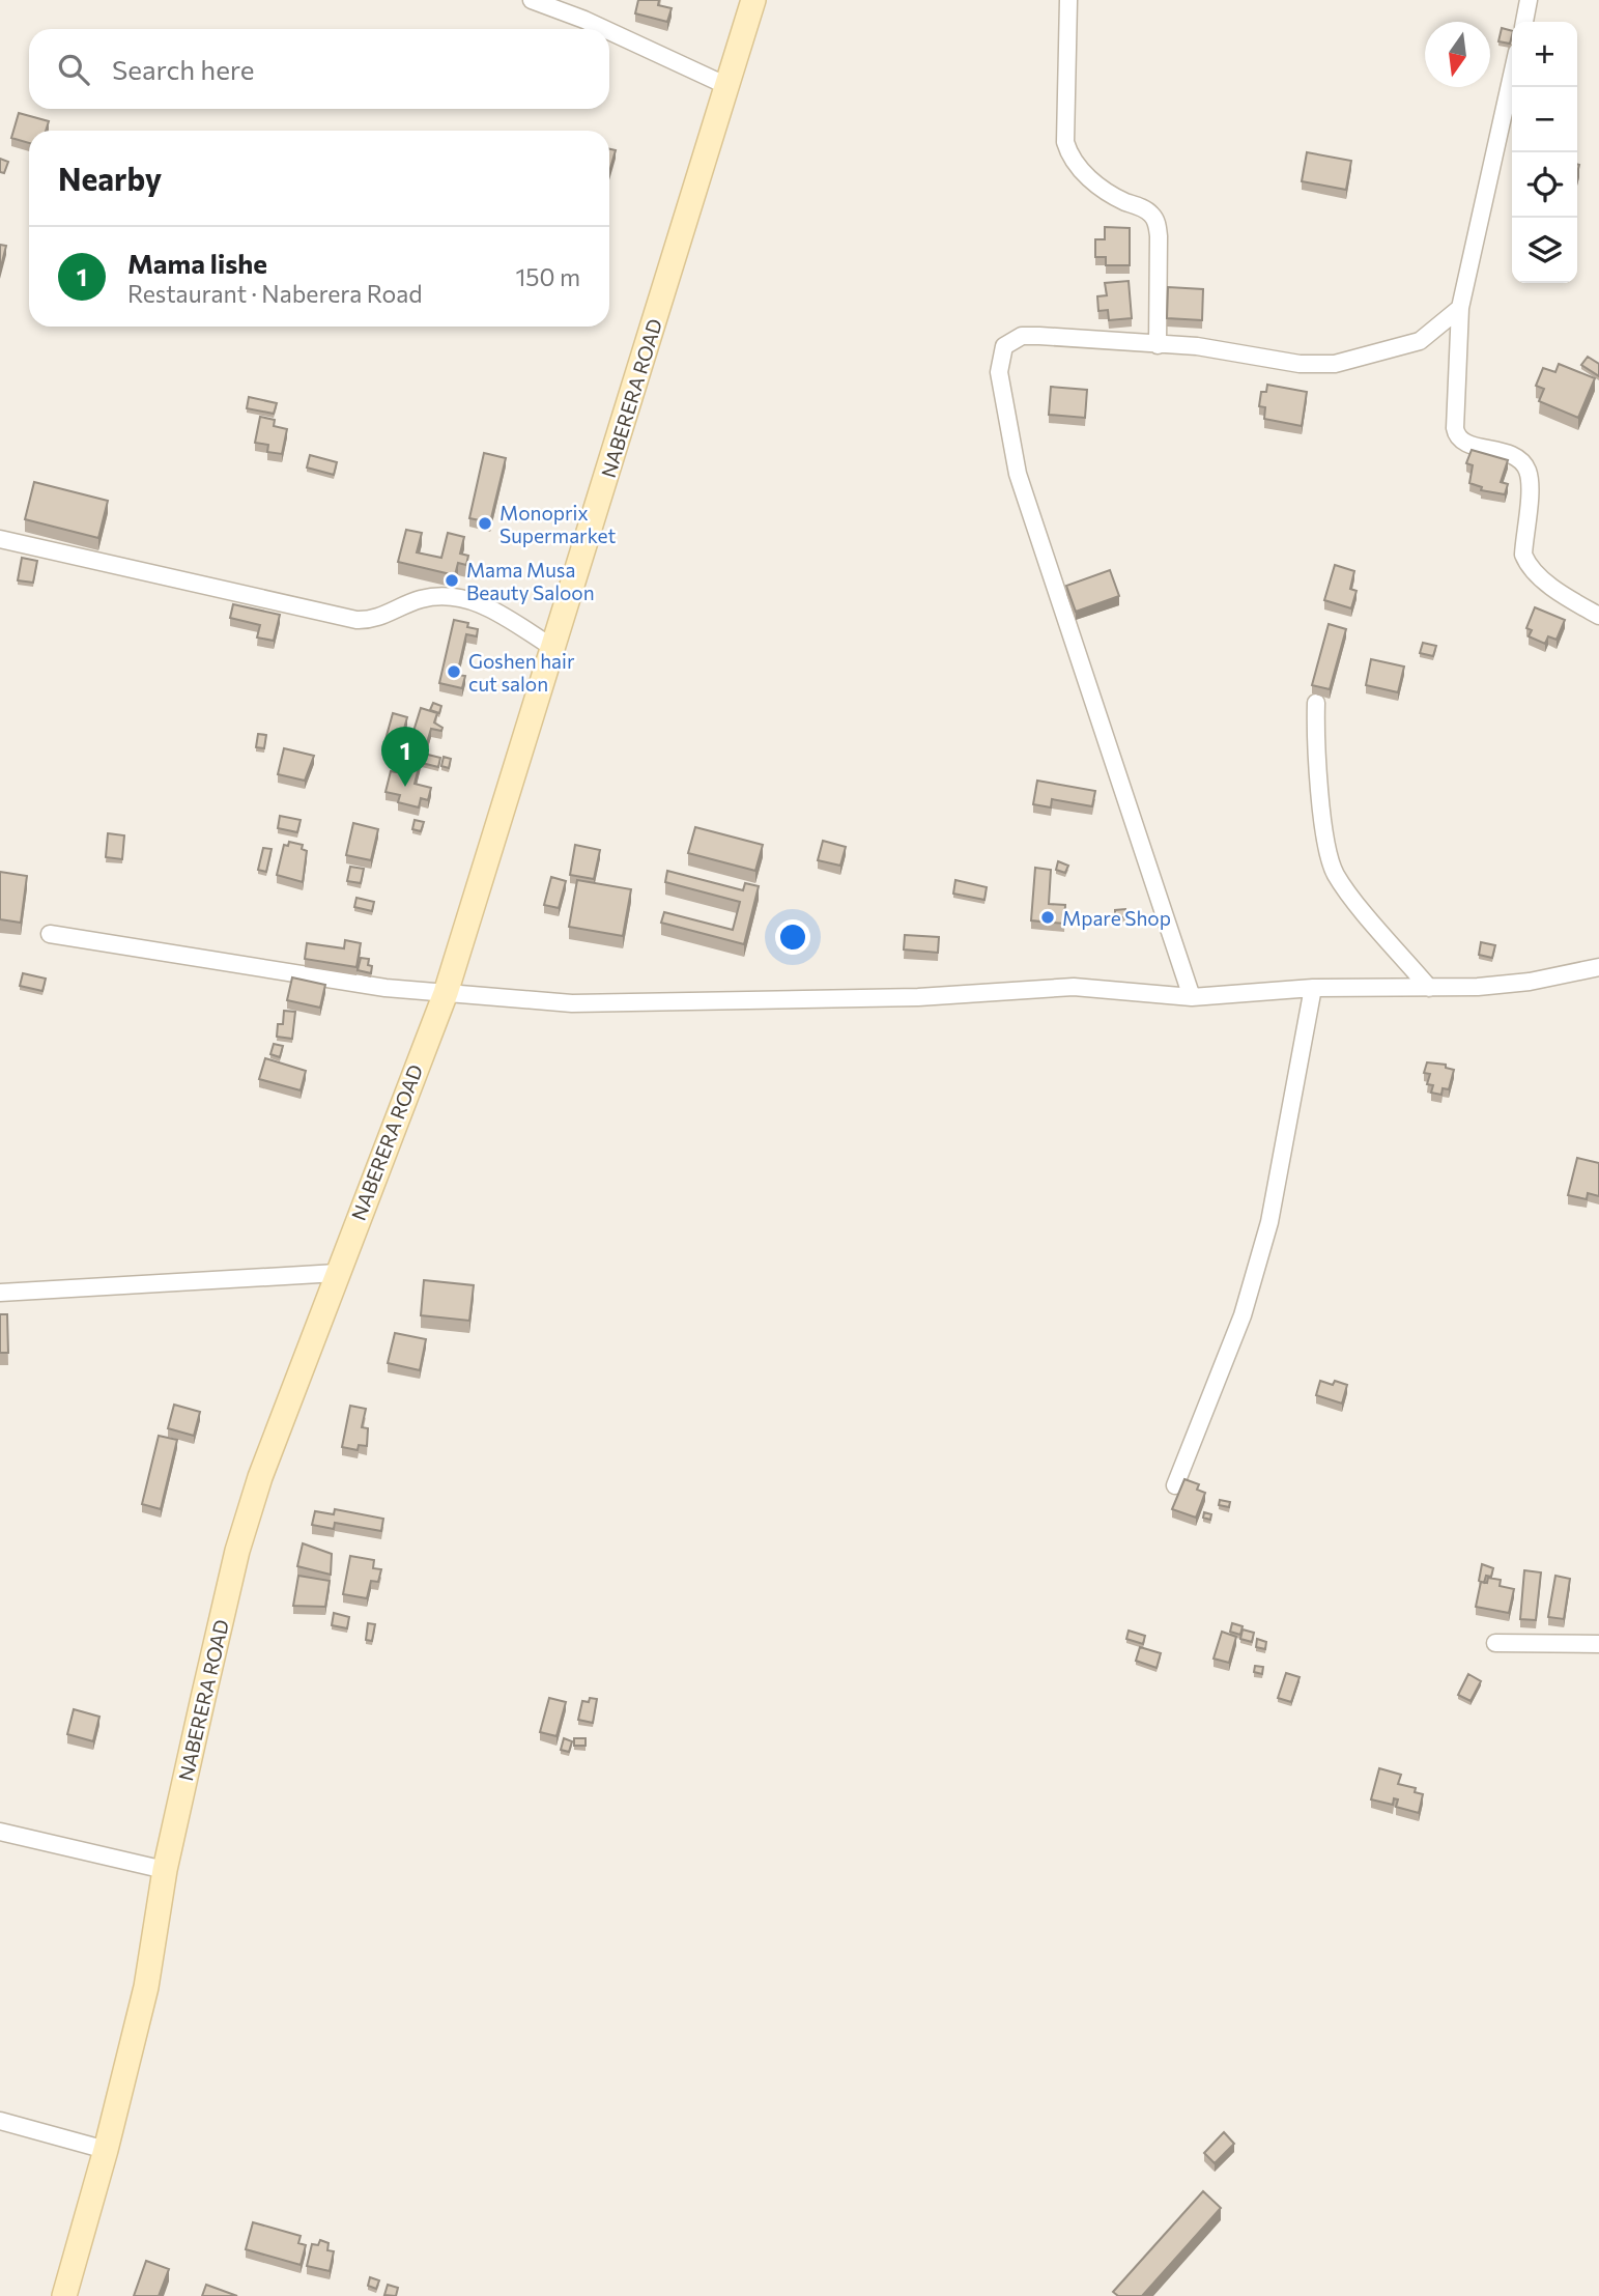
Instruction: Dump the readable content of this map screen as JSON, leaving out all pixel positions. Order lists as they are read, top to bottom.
{
  "streets": {
    "street": ["NABERERA ROAD"]
  },
  "places": [
    "Monoprix Supermarket",
    "Mama Musa Beauty Saloon",
    "Goshen hair cut salon",
    "Mpare Shop"
  ],
  "north": "bottom",
  "page": {
    "map_buttons": ["+", "−"],
    "search": "Search here",
    "heading": "Nearby",
    "list": [
      {
        "mark": "1",
        "name": "Mama lishe",
        "note": "Restaurant · Naberera Road",
        "value": "150 m"
      }
    ],
    "pins": "1"
  }
}
